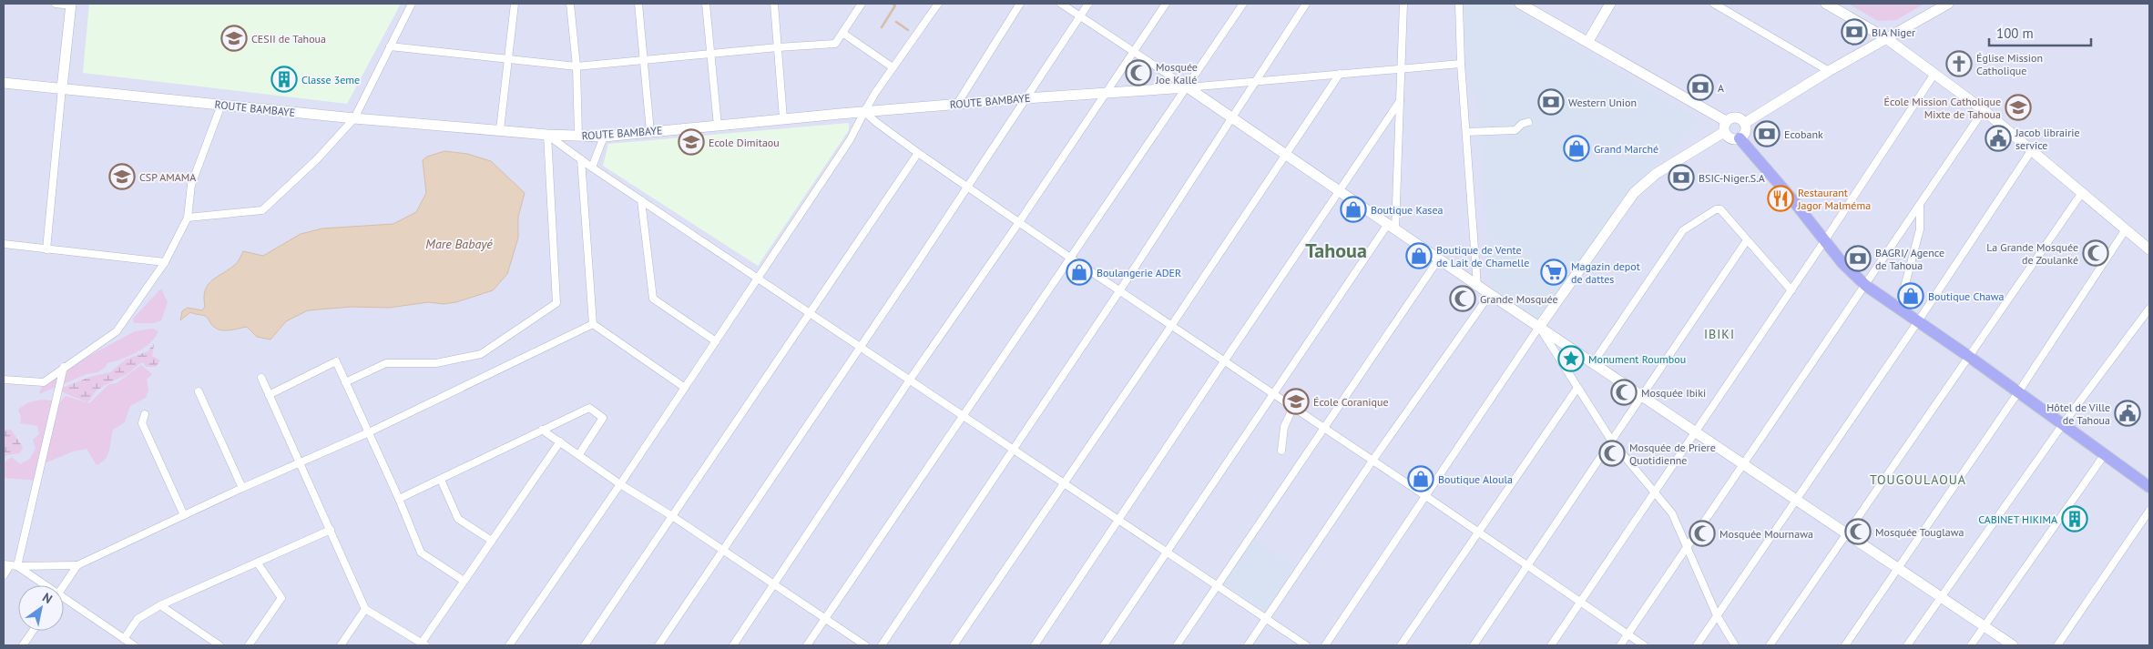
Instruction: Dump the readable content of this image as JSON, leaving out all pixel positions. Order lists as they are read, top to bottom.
{
  "streets": {
    "street": ["ROUTE BAMBAYE"]
  },
  "districts": ["Tahoua", "IBIKI", "TOUGOULAOUA"],
  "water": ["Mare Babayé"],
  "places": {
    "bank": [
      "BIA Niger",
      "A",
      "Western Union",
      "Ecobank",
      "BSIC-Niger.S.A",
      "BAGRI/ Agence de Tahoua"
    ],
    "school or university": [
      "CESII de Tahoua",
      "École Mission Catholique Mixte de Tahoua",
      "Ecole Dimitaou",
      "CSP AMAMA",
      "École Coranique"
    ],
    "church": ["Église Mission Catholique"],
    "mosque": [
      "Mosquée Joe Kallé",
      "La Grande Mosquée de Zoulanké",
      "Grande Mosquée",
      "Mosquée Ibiki",
      "Mosquée de Priere Quotidienne",
      "Mosquée Touglawa",
      "Mosquée Mournawa"
    ],
    "building": ["Classe 3eme", "CABINET HIKIMA"],
    "public building": ["Jacob librairie service", "Hôtel de Ville de Tahoua"],
    "shop": [
      "Grand Marché",
      "Boutique Kasea",
      "Boutique de Vente de Lait de Chamelle",
      "Boulangerie ADER",
      "Boutique Chawa",
      "Boutique Aloula"
    ],
    "restaurant": ["Restaurant Jagor Malméma"],
    "supermarket": ["Magazin depot de dattes"],
    "place": ["Monument Roumbou"]
  },
  "scale_bar": "100 m",
  "north": "top right"
}
